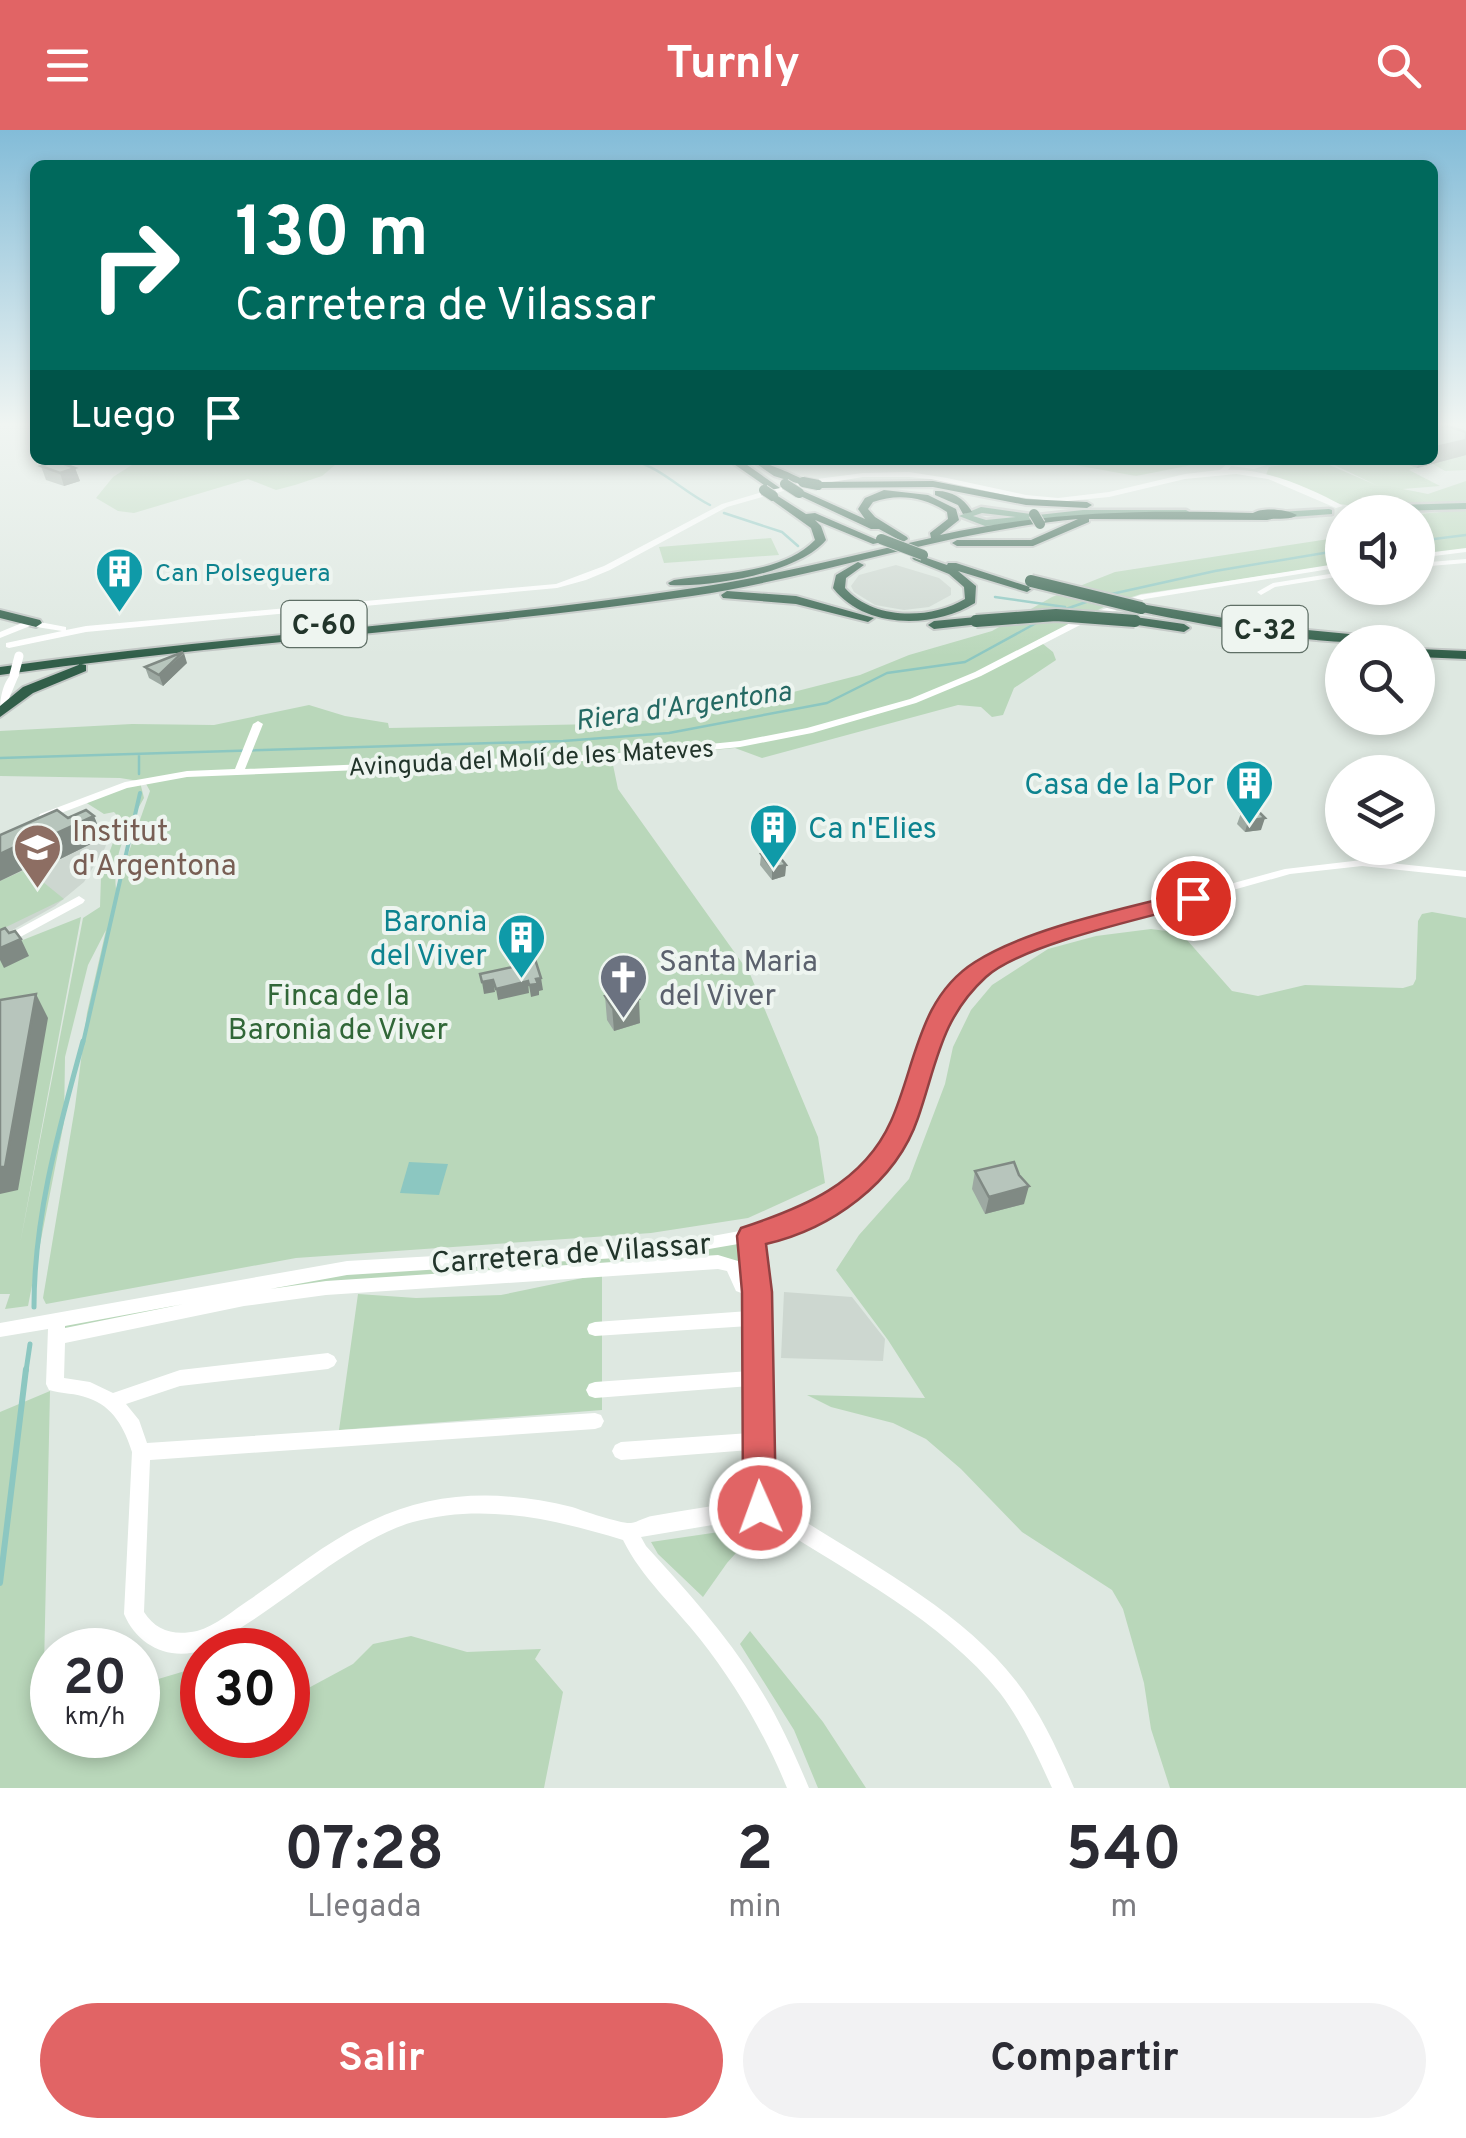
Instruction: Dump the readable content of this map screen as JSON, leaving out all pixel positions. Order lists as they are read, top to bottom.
{
  "streets": {
    "highway": ["C-60", "C-32"],
    "street": ["Avinguda del Molí de les Mateves", "Carretera de Vilassar"]
  },
  "crossings": [
    ["C-60", "C-32"]
  ],
  "water": ["Riera d'Argentona"],
  "parks": ["Finca de la Baronia de Viver"],
  "places": {
    "building": [
      "Can Polseguera",
      "Casa de la Por",
      "Ca n'Elies",
      "Baronia del Viver"
    ],
    "school or university": ["Institut d'Argentona"],
    "church": ["Santa Maria del Viver"]
  },
  "page": {
    "header": "Turnly",
    "turn": ["130 m", "Carretera de Vilassar"],
    "then": "Luego",
    "speed": "20 km/h",
    "limit": "30",
    "eta": [
      "07:28",
      "Llegada",
      "2",
      "min",
      "540",
      "m"
    ],
    "buttons": ["Salir", "Compartir"]
  }
}
